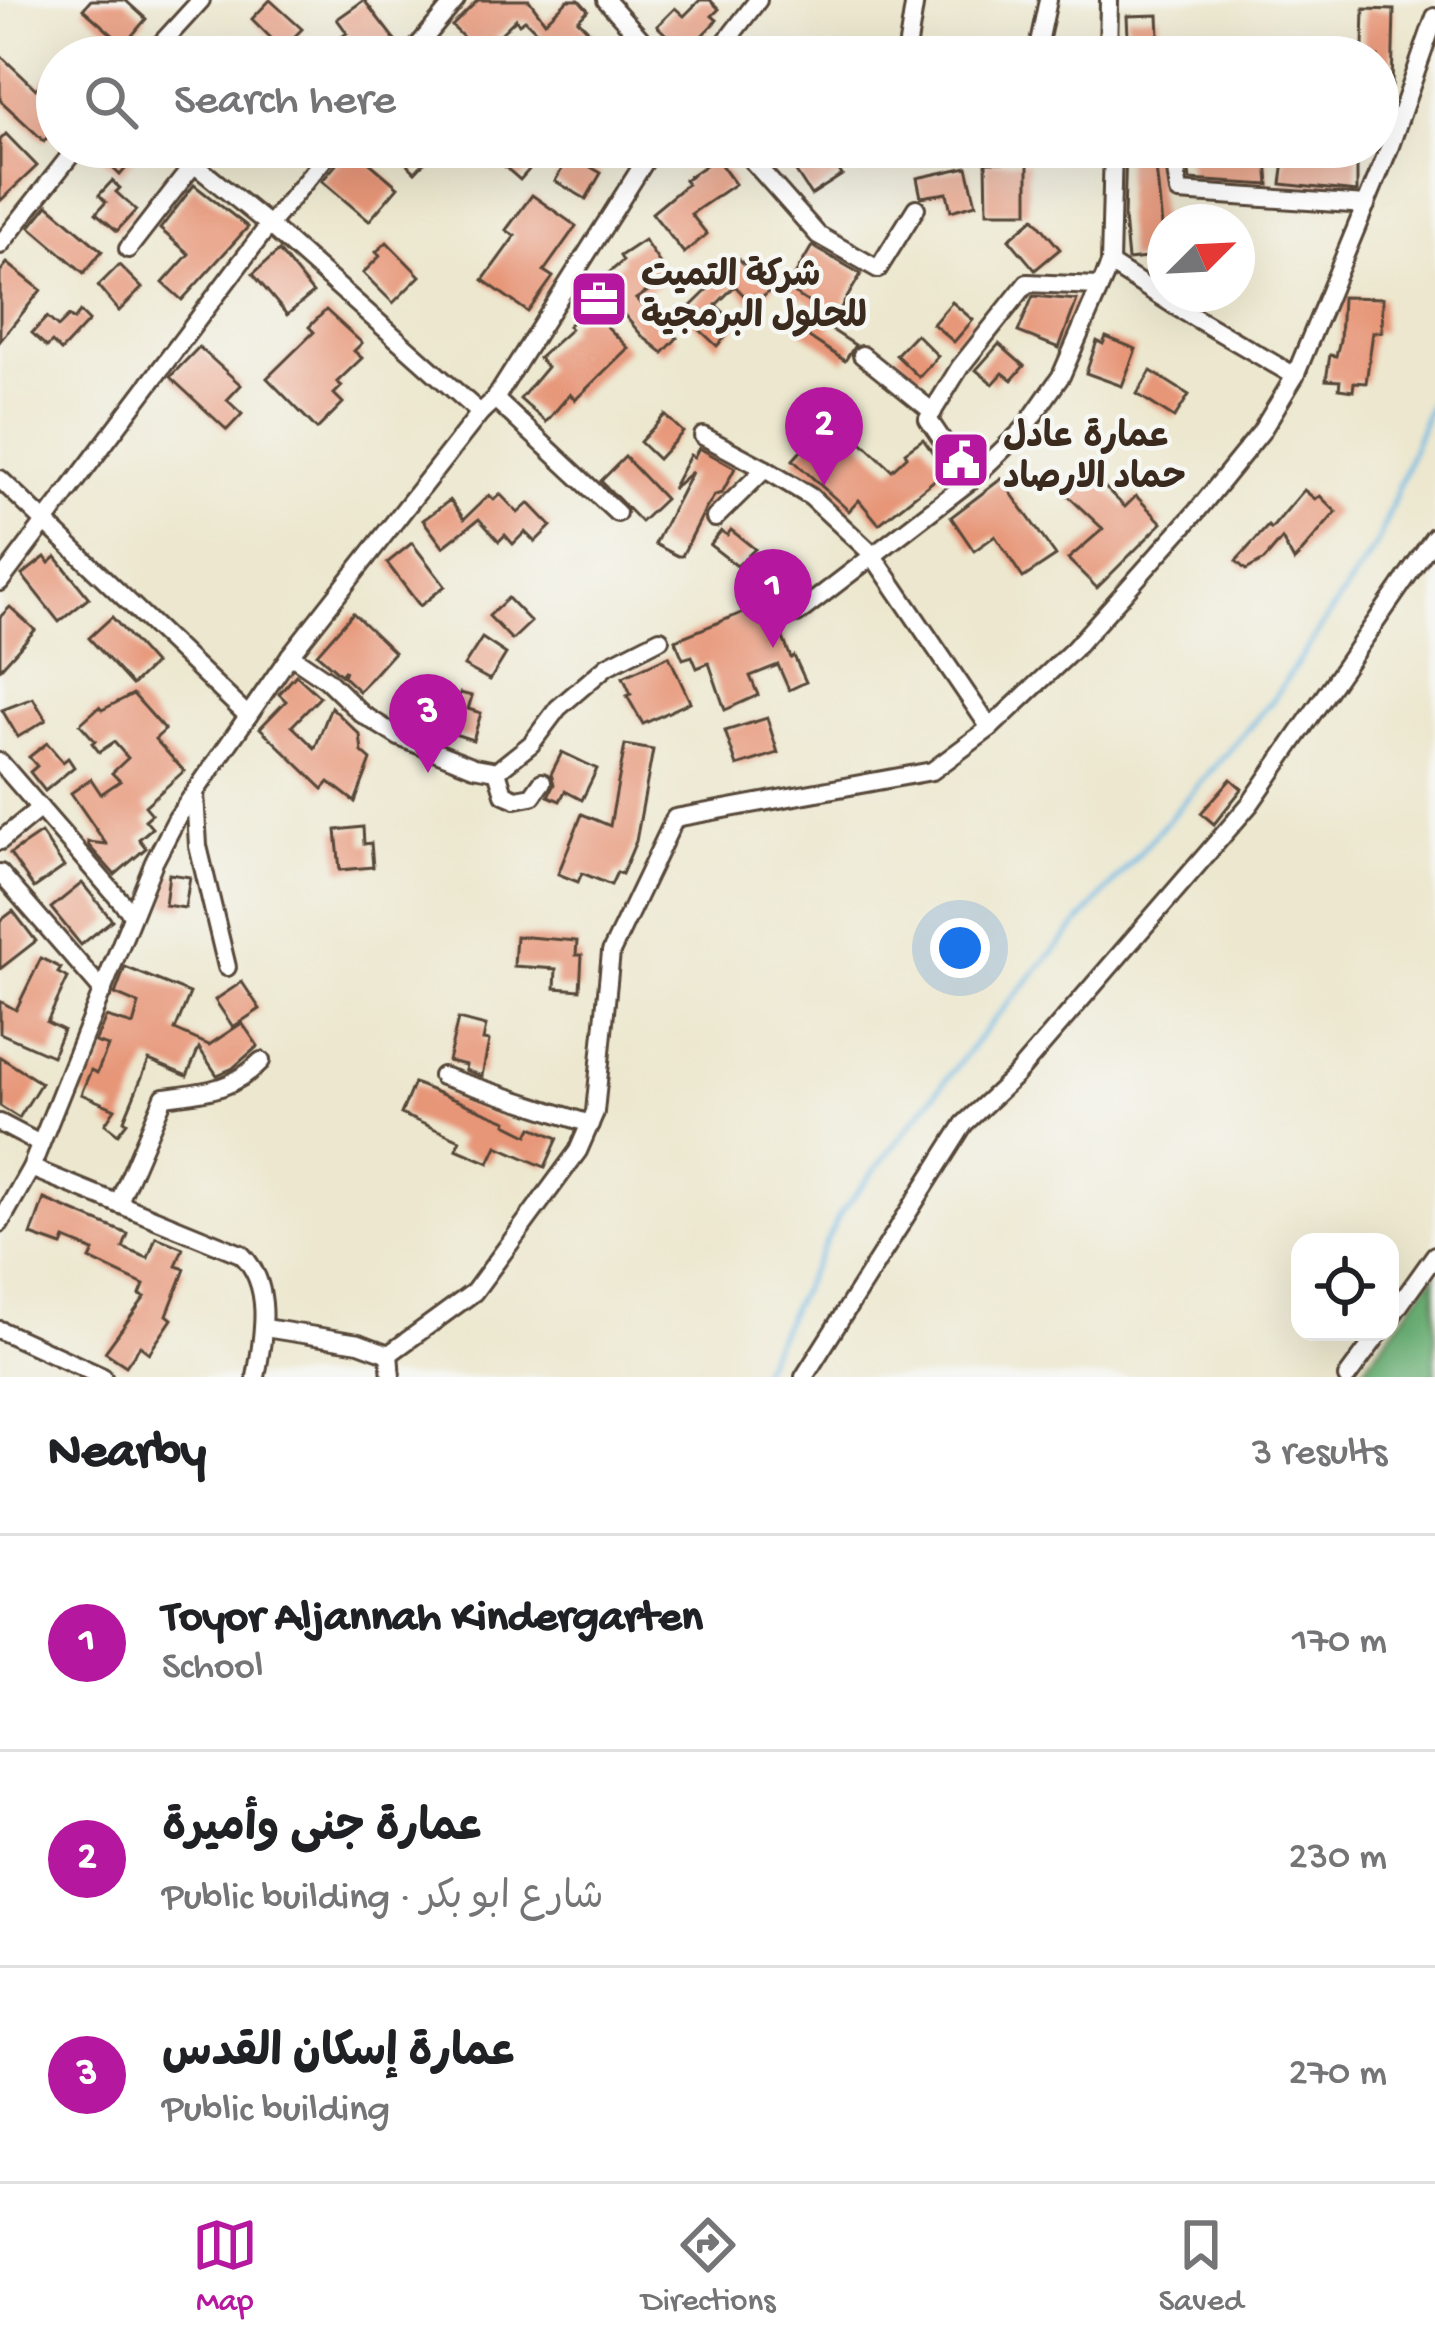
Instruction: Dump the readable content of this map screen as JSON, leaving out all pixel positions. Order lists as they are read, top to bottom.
{
  "places": {
    "office": ["شركة التميت للحلول البرمجية"],
    "public building": ["عمارة عادل حماد الارصاد"]
  },
  "north": "top right",
  "page": {
    "search": "Search here",
    "pins": ["2", "1", "3"],
    "heading": ["Nearby", "3 results"],
    "list": [
      {
        "mark": "1",
        "name": "Toyor Aljannah Kindergarten",
        "note": "School",
        "value": "170 m"
      },
      {
        "mark": "2",
        "name": "عمارة جنى وأميرة",
        "note": "Public building · شارع ابو بكر",
        "value": "230 m"
      },
      {
        "mark": "3",
        "name": "عمارة إسكان القدس",
        "note": "Public building",
        "value": "270 m"
      }
    ],
    "nav": ["Map", "Directions", "Saved"]
  }
}
